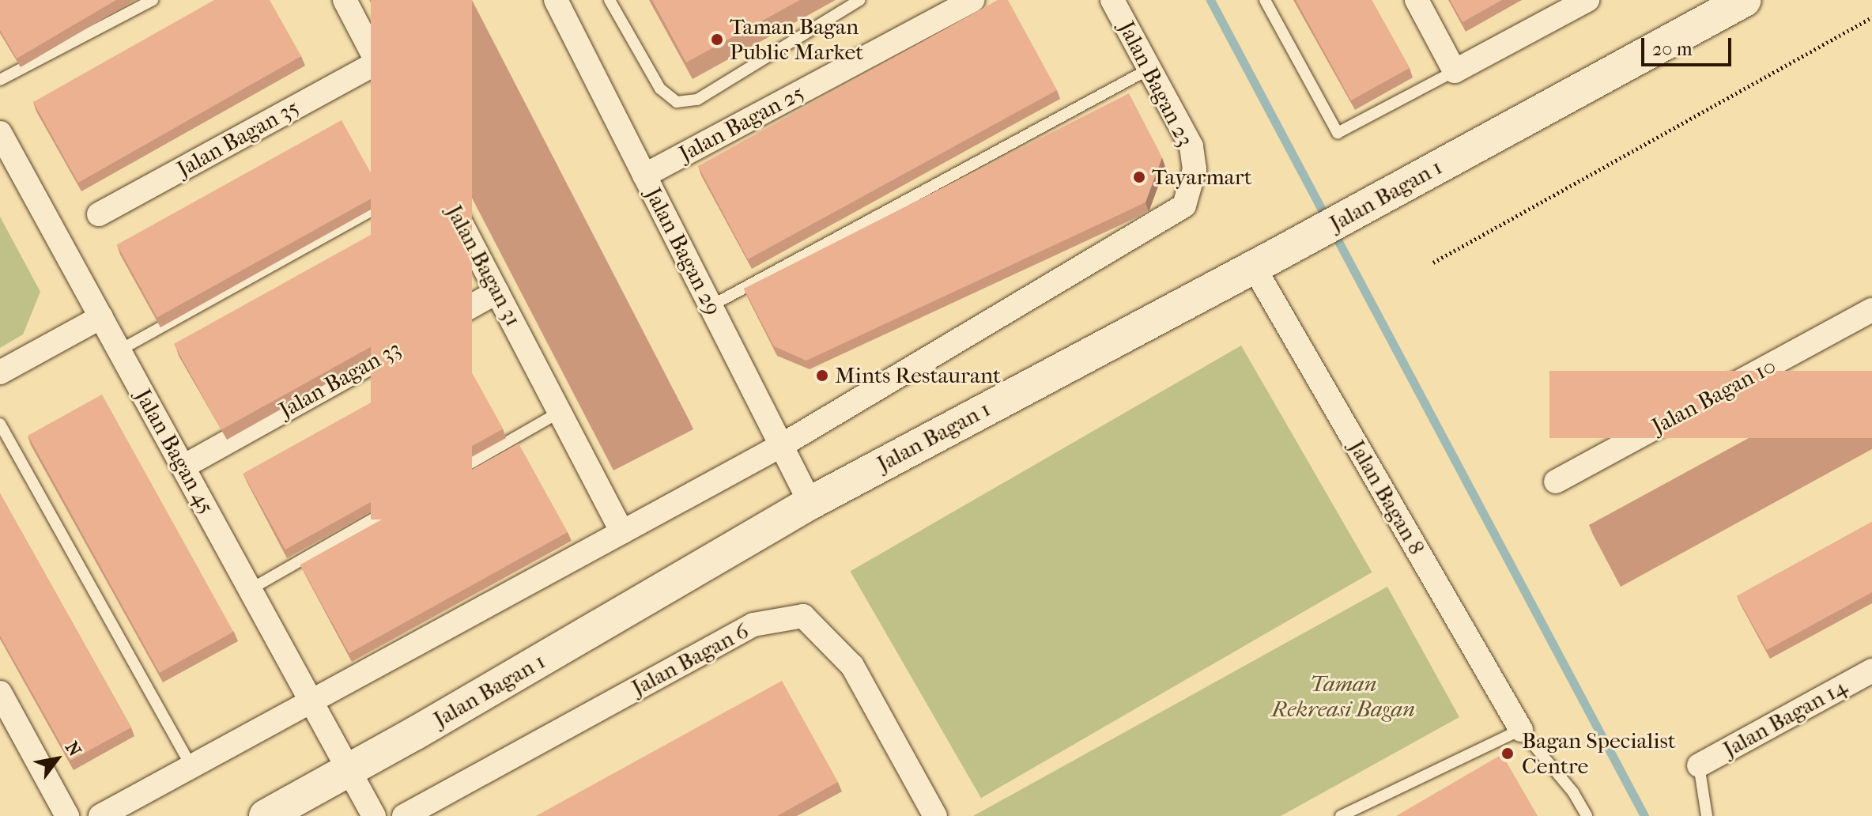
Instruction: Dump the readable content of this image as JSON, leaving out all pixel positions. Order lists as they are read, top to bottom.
{
  "streets": {
    "street": [
      "Jalan Bagan 23",
      "Jalan Bagan 25",
      "Jalan Bagan 35",
      "Jalan Bagan 1",
      "Jalan Bagan 29",
      "Jalan Bagan 31",
      "Jalan Bagan 33",
      "Jalan Bagan 10",
      "Jalan Bagan 45",
      "Jalan Bagan 8",
      "Jalan Bagan 6",
      "Jalan Bagan 14"
    ]
  },
  "crossings": [
    ["Jalan Bagan 23", "Jalan Bagan 29"],
    ["Jalan Bagan 25", "Jalan Bagan 29"],
    ["Jalan Bagan 35", "Jalan Bagan 31"],
    ["Jalan Bagan 1", "Jalan Bagan 29"],
    ["Jalan Bagan 1", "Jalan Bagan 45"],
    ["Jalan Bagan 1", "Jalan Bagan 8"],
    ["Jalan Bagan 31", "Jalan Bagan 33"],
    ["Jalan Bagan 33", "Jalan Bagan 45"]
  ],
  "parks": ["Taman Rekreasi Bagan"],
  "places": [
    "Taman Bagan Public Market",
    "Tayarmart",
    "Mints Restaurant",
    "Bagan Specialist Centre"
  ],
  "scale_bar": "20 m",
  "north": "top right"
}
